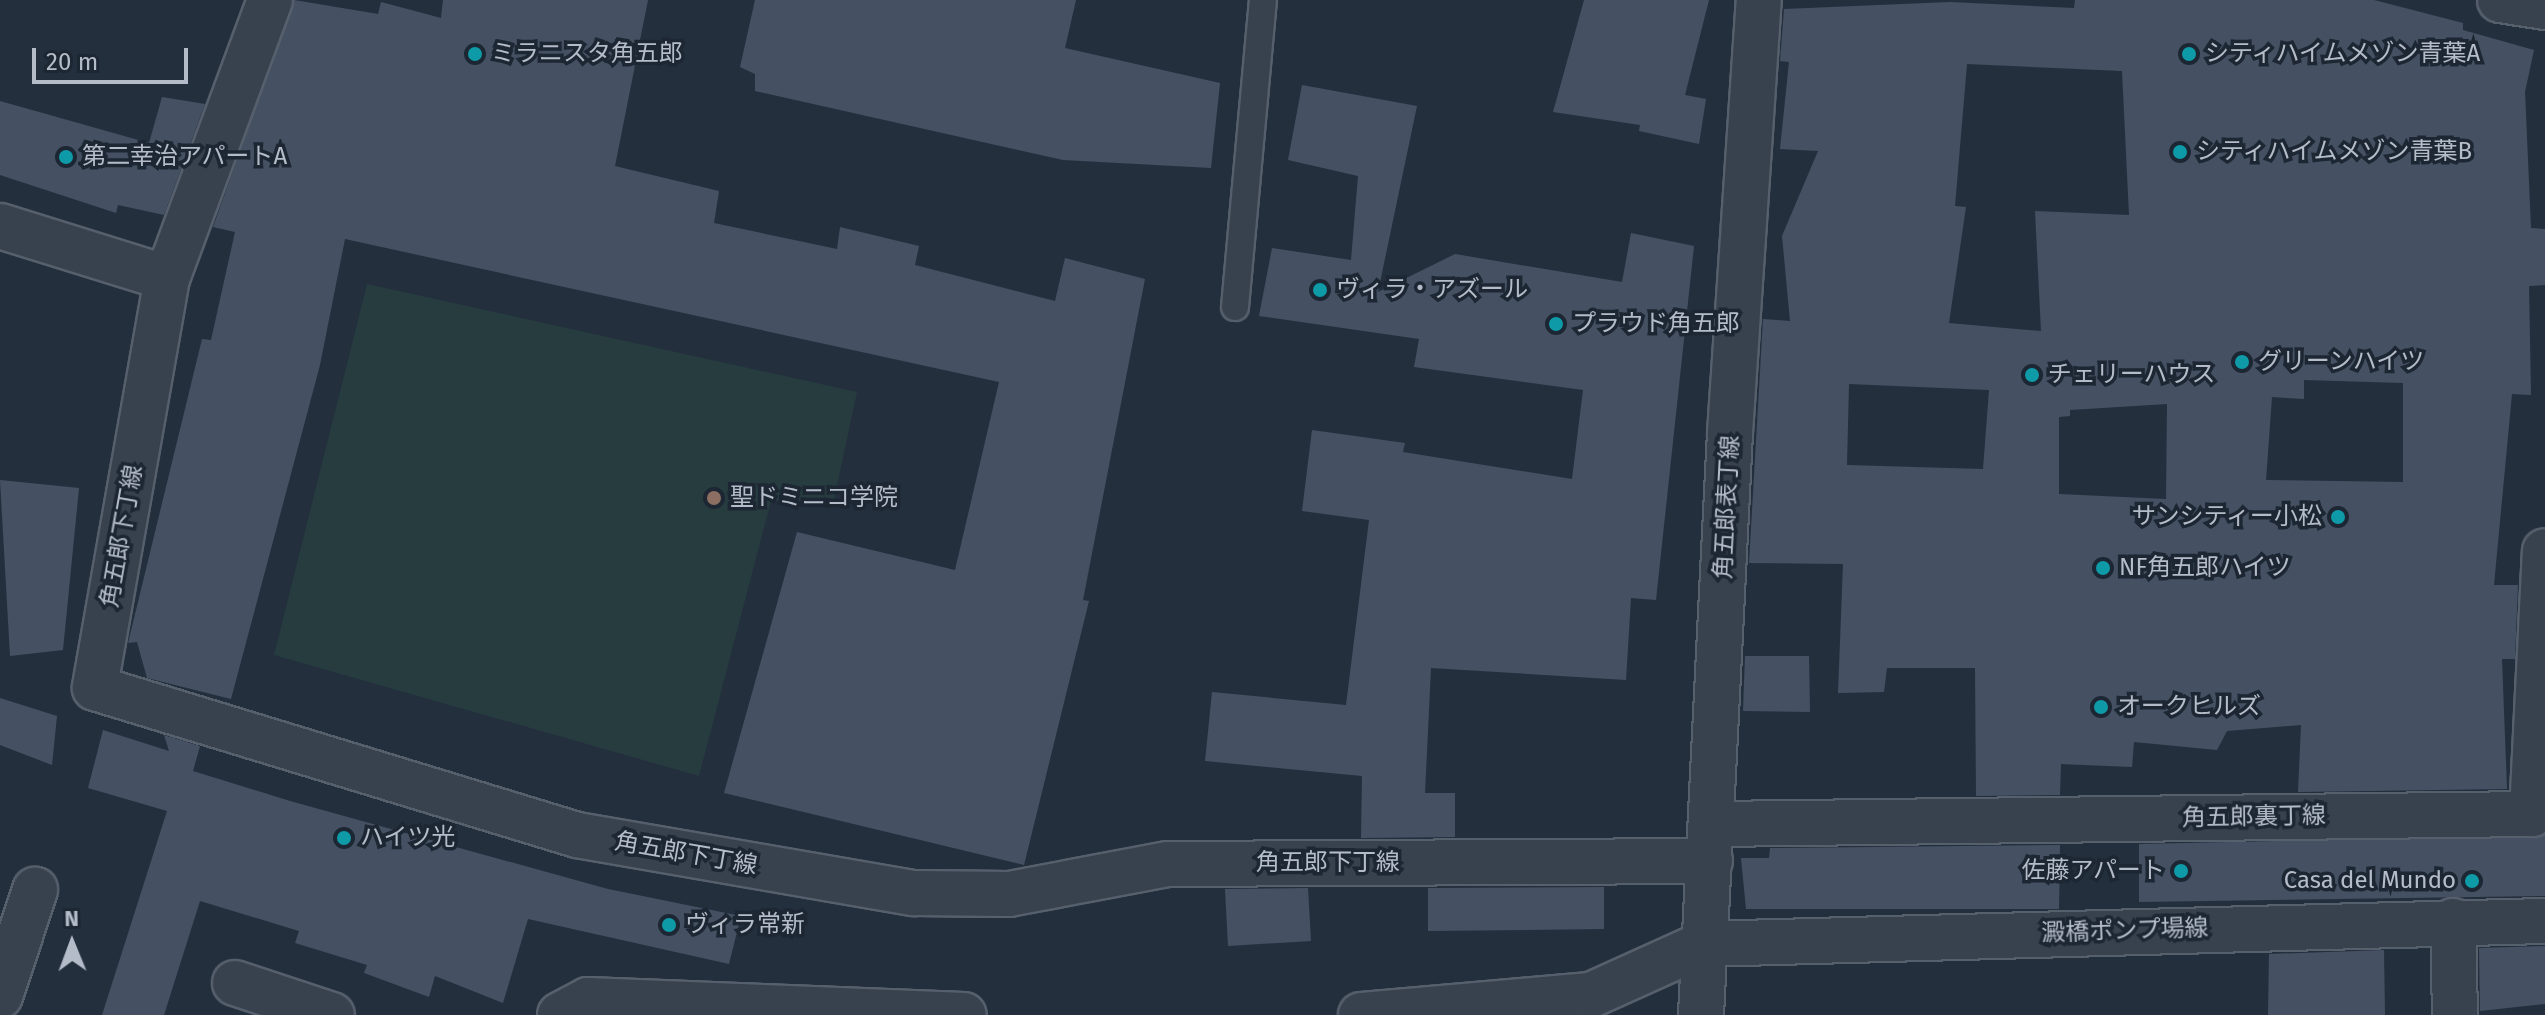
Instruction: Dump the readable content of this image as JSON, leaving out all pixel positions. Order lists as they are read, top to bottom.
{
  "streets": {
    "street": [
      "角五郎表丁線",
      "角五郎下丁線",
      "角五郎裏丁線",
      "澱橋ポンプ場線"
    ]
  },
  "crossings": [
    ["角五郎表丁線", "角五郎下丁線"],
    ["角五郎表丁線", "角五郎裏丁線"],
    ["角五郎表丁線", "澱橋ポンプ場線"],
    ["角五郎下丁線", "角五郎裏丁線"]
  ],
  "places": [
    "ミラニスタ角五郎",
    "シティハイムメゾン青葉A",
    "シティハイムメゾン青葉B",
    "第二幸治アパートA",
    "ヴィラ・アズール",
    "プラウド角五郎",
    "グリーンハイツ",
    "チェリーハウス",
    "聖ドミニコ学院",
    "サンシティー小松",
    "NF角五郎ハイツ",
    "オークヒルズ",
    "ハイツ光",
    "佐藤アパート",
    "Casa del Mundo",
    "ヴィラ常新"
  ],
  "scale_bar": "20 m",
  "north": "top"
}
